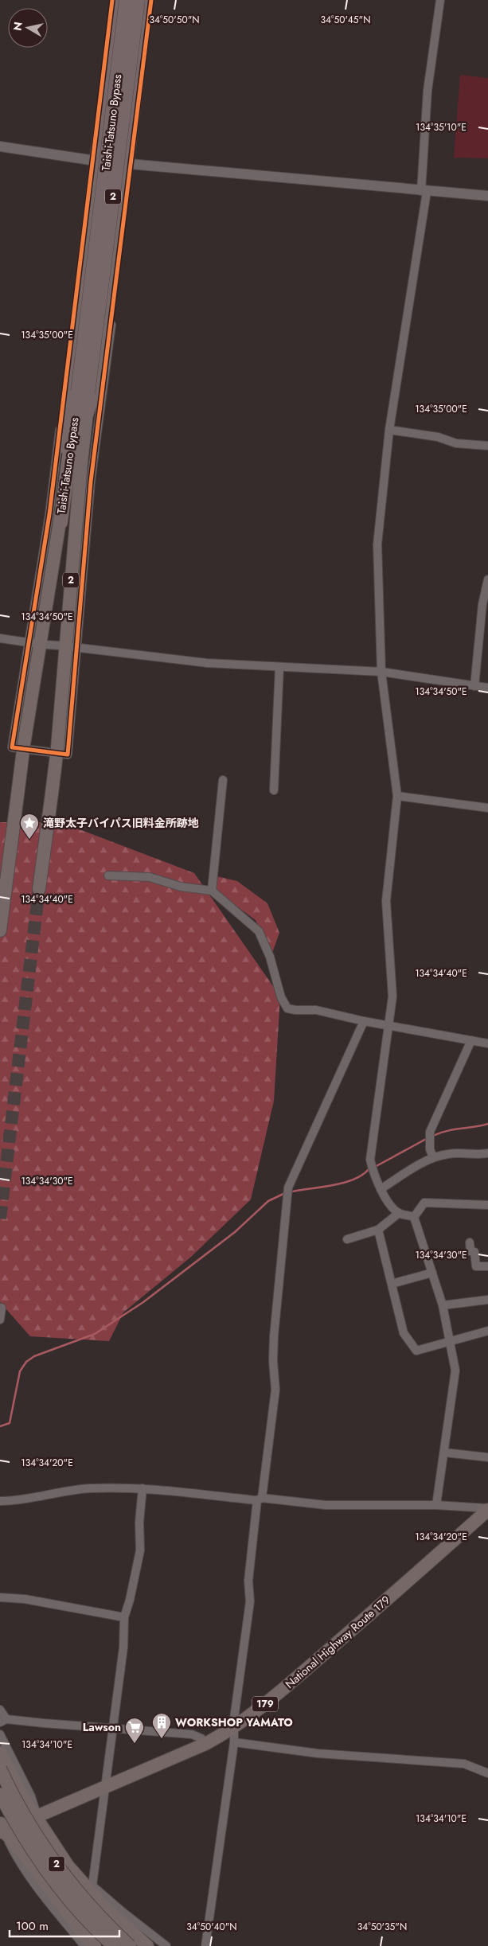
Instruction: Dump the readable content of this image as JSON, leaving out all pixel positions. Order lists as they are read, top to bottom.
{
  "streets": {
    "highway": [
      "Taishi-Tatsuno Bypass",
      "2",
      "National Highway Route 179",
      "179"
    ]
  },
  "places": {
    "place": ["滝野太子バイパス旧料金所跡地"],
    "building": ["WORKSHOP YAMATO"],
    "supermarket": ["Lawson"]
  },
  "scale_bar": "100 m",
  "north": "left",
  "coordinates": [
    "34°50'50\"N",
    "34°50'45\"N",
    "134°35'10\"E",
    "134°35'00\"E",
    "134°34'50\"E",
    "134°34'40\"E",
    "134°34'30\"E",
    "134°34'20\"E",
    "134°34'10\"E",
    "34°50'40\"N",
    "34°50'35\"N"
  ]
}
